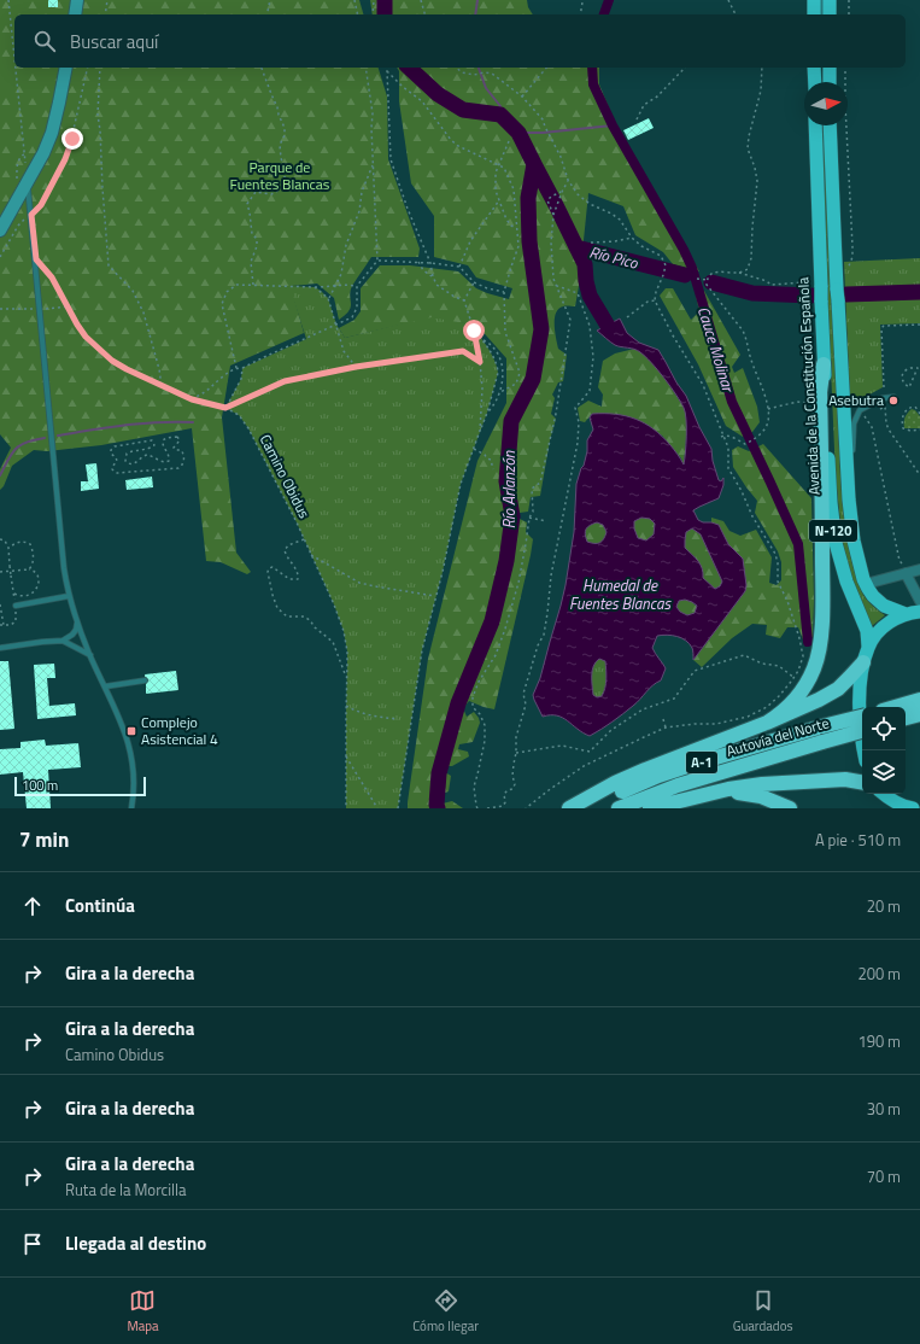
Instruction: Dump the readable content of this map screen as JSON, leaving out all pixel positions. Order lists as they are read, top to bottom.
{
  "streets": {
    "highway": [
      "Avenida de la Constitución Española",
      "N-120",
      "Autovía del Norte",
      "A-1"
    ],
    "path": ["Camino Obidus"]
  },
  "crossings": [
    ["Avenida de la Constitución Española", "N-120"]
  ],
  "water": [
    "Río Pico",
    "Cauce Molinar",
    "Río Arlanzón",
    "Humedal de Fuentes Blancas"
  ],
  "parks": ["Parque de Fuentes Blancas"],
  "places": {
    "other": ["Asebutra"],
    "transit": ["Complejo Asistencial 4"]
  },
  "scale_bar": "100 m",
  "north": "right",
  "page": {
    "search": "Buscar aquí",
    "scale": "100 m",
    "heading": ["7 min", "A pie · 510 m"],
    "list": [
      ["Continúa", "20 m"],
      ["Gira a la derecha", "200 m"],
      ["Gira a la derecha", "Camino Obidus", "190 m"],
      ["Gira a la derecha", "30 m"],
      ["Gira a la derecha", "Ruta de la Morcilla", "70 m"],
      "Llegada al destino"
    ],
    "nav": ["Mapa", "Cómo llegar", "Guardados"]
  }
}
